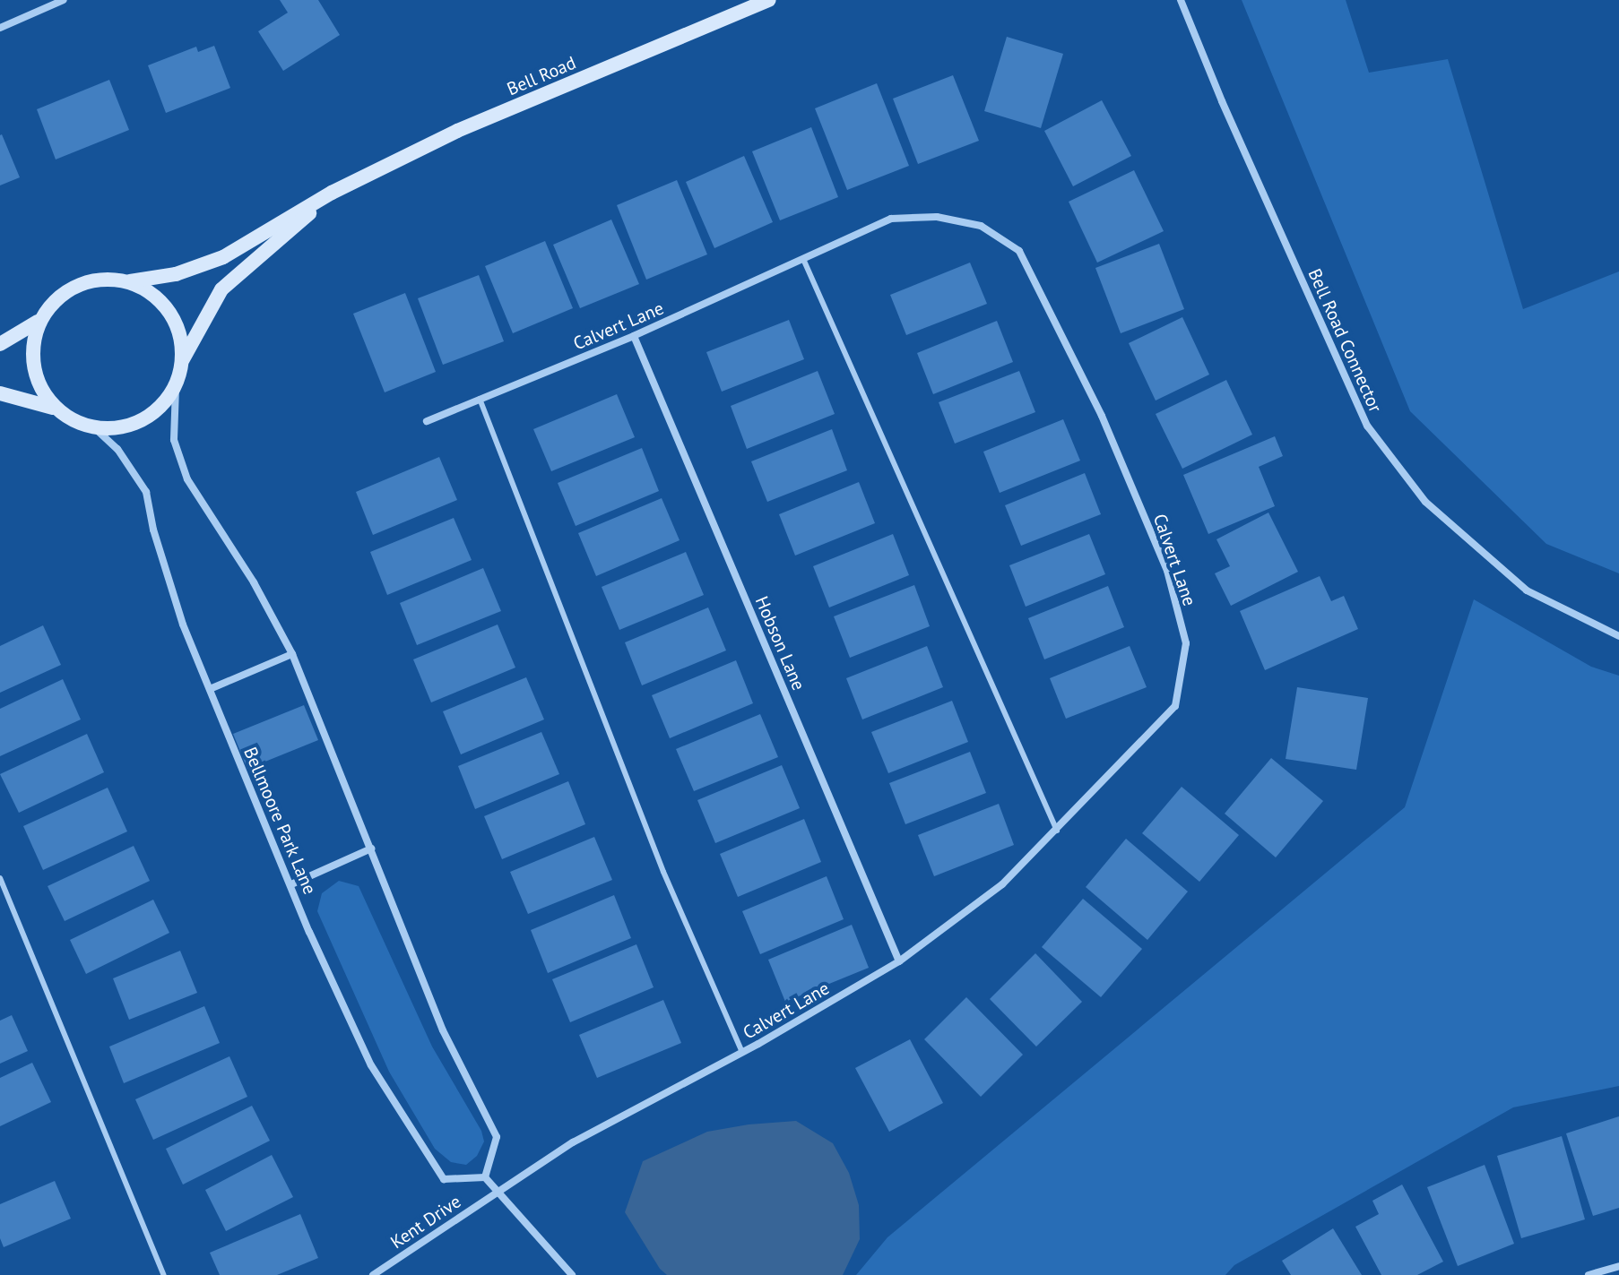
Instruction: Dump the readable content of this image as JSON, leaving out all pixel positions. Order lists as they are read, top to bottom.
{
  "streets": {
    "street": [
      "Bell Road",
      "Calvert Lane",
      "Bell Road Connector",
      "Hobson Lane",
      "Bellmoore Park Lane",
      "Kent Drive"
    ]
  },
  "crossings": [
    ["Bell Road", "Bellmoore Park Lane"],
    ["Calvert Lane", "Hobson Lane"],
    ["Calvert Lane", "Kent Drive"]
  ]
}
